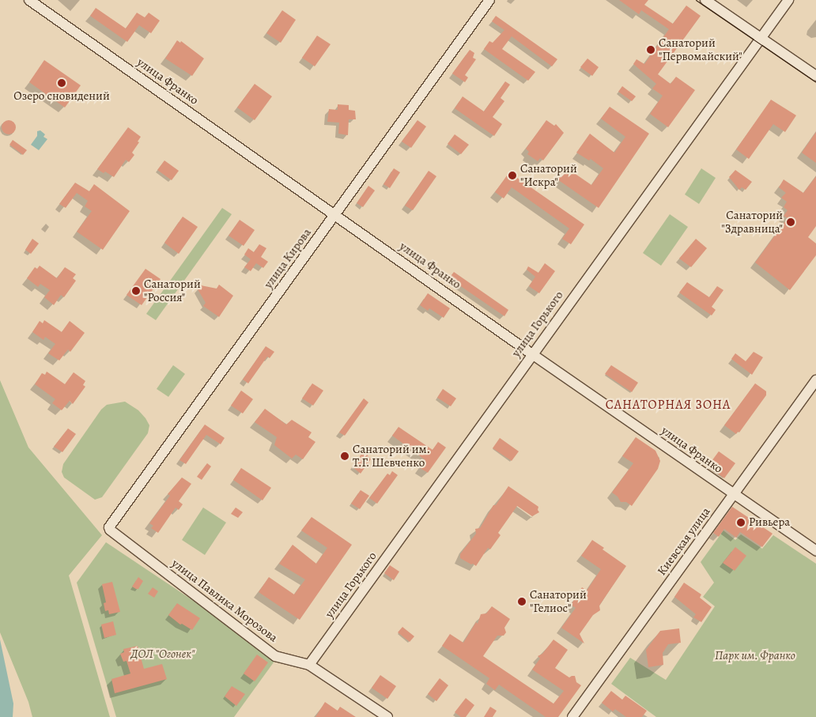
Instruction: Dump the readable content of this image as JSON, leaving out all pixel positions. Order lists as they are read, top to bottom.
{
  "streets": {
    "street": [
      "улица Франко",
      "улица Кирова",
      "улица Горького",
      "Киевская улица",
      "улица Павлика Морозова"
    ]
  },
  "crossings": [
    ["улица Франко", "улица Кирова"],
    ["улица Франко", "улица Горького"],
    ["улица Франко", "Киевская улица"],
    ["улица Кирова", "улица Павлика Морозова"],
    ["улица Горького", "улица Павлика Морозова"]
  ],
  "districts": ["САНАТОРНАЯ ЗОНА"],
  "parks": ["ДОЛ \"Огонек\"", "Парк им. Франко"],
  "places": [
    "Санаторий \"Первомайский\"",
    "Озеро сновидений",
    "Санаторий \"Искра\"",
    "Санаторий \"Здравница\"",
    "Санаторий \"Россия\"",
    "Санаторий им. Т.Г. Шевченко",
    "Ривьера",
    "Санаторий \"Гелиос\""
  ]
}
